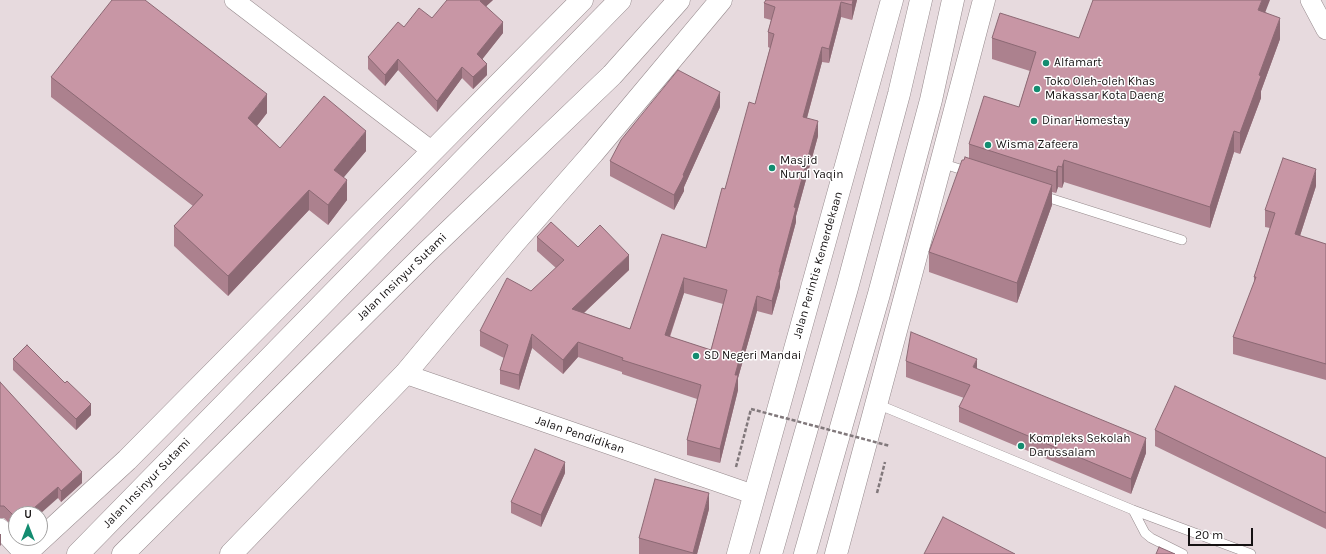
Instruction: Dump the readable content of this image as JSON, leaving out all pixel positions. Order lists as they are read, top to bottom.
{
  "streets": {
    "main road": ["Jalan Perintis Kemerdekaan", "Jalan Insinyur Sutami"],
    "street": ["Jalan Pendidikan"]
  },
  "crossings": [
    ["Jalan Perintis Kemerdekaan", "Jalan Pendidikan"]
  ],
  "places": [
    "Alfamart",
    "Toko Oleh-oleh Khas Makassar Kota Daeng",
    "Dinar Homestay",
    "Wisma Zafeera",
    "Masjid Nurul Yaqin",
    "SD Negeri Mandai",
    "Kompleks Sekolah Darussalam"
  ],
  "scale_bar": "20 m",
  "north": "top"
}
